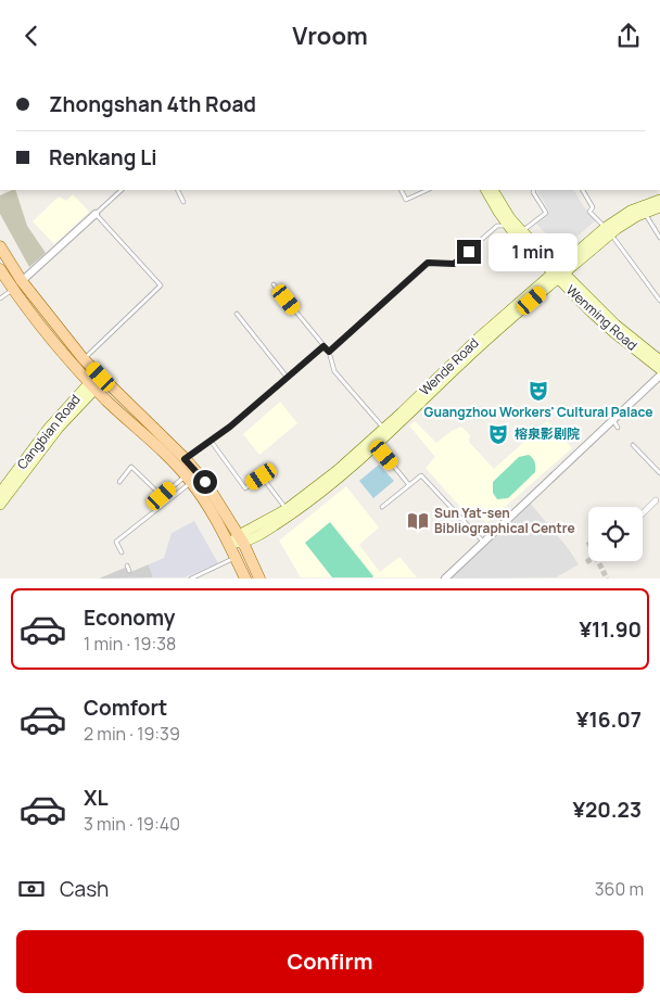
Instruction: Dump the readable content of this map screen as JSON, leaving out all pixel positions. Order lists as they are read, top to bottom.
{
  "streets": {
    "main road": ["Wenming Road", "Wende Road", "Cangbian Road"]
  },
  "crossings": [
    ["Wenming Road", "Wende Road"]
  ],
  "places": {
    "theatre": ["Guangzhou Workers' Cultural Palace", "榕泉影剧院"],
    "library": ["Sun Yat-sen Bibliographical Centre"]
  },
  "page": {
    "header": "Vroom",
    "banner": ["Zhongshan 4th Road", "Renkang Li"],
    "bubble": "1 min",
    "list": [
      {
        "name": "Economy",
        "note": "1 min · 19:38",
        "value": "¥11.90"
      },
      {
        "name": "Comfort",
        "note": "2 min · 19:39",
        "value": "¥16.07"
      },
      {
        "name": "XL",
        "note": "3 min · 19:40",
        "value": "¥20.23"
      }
    ],
    "pay": ["Cash", "360 m"],
    "buttons": "Confirm"
  }
}
